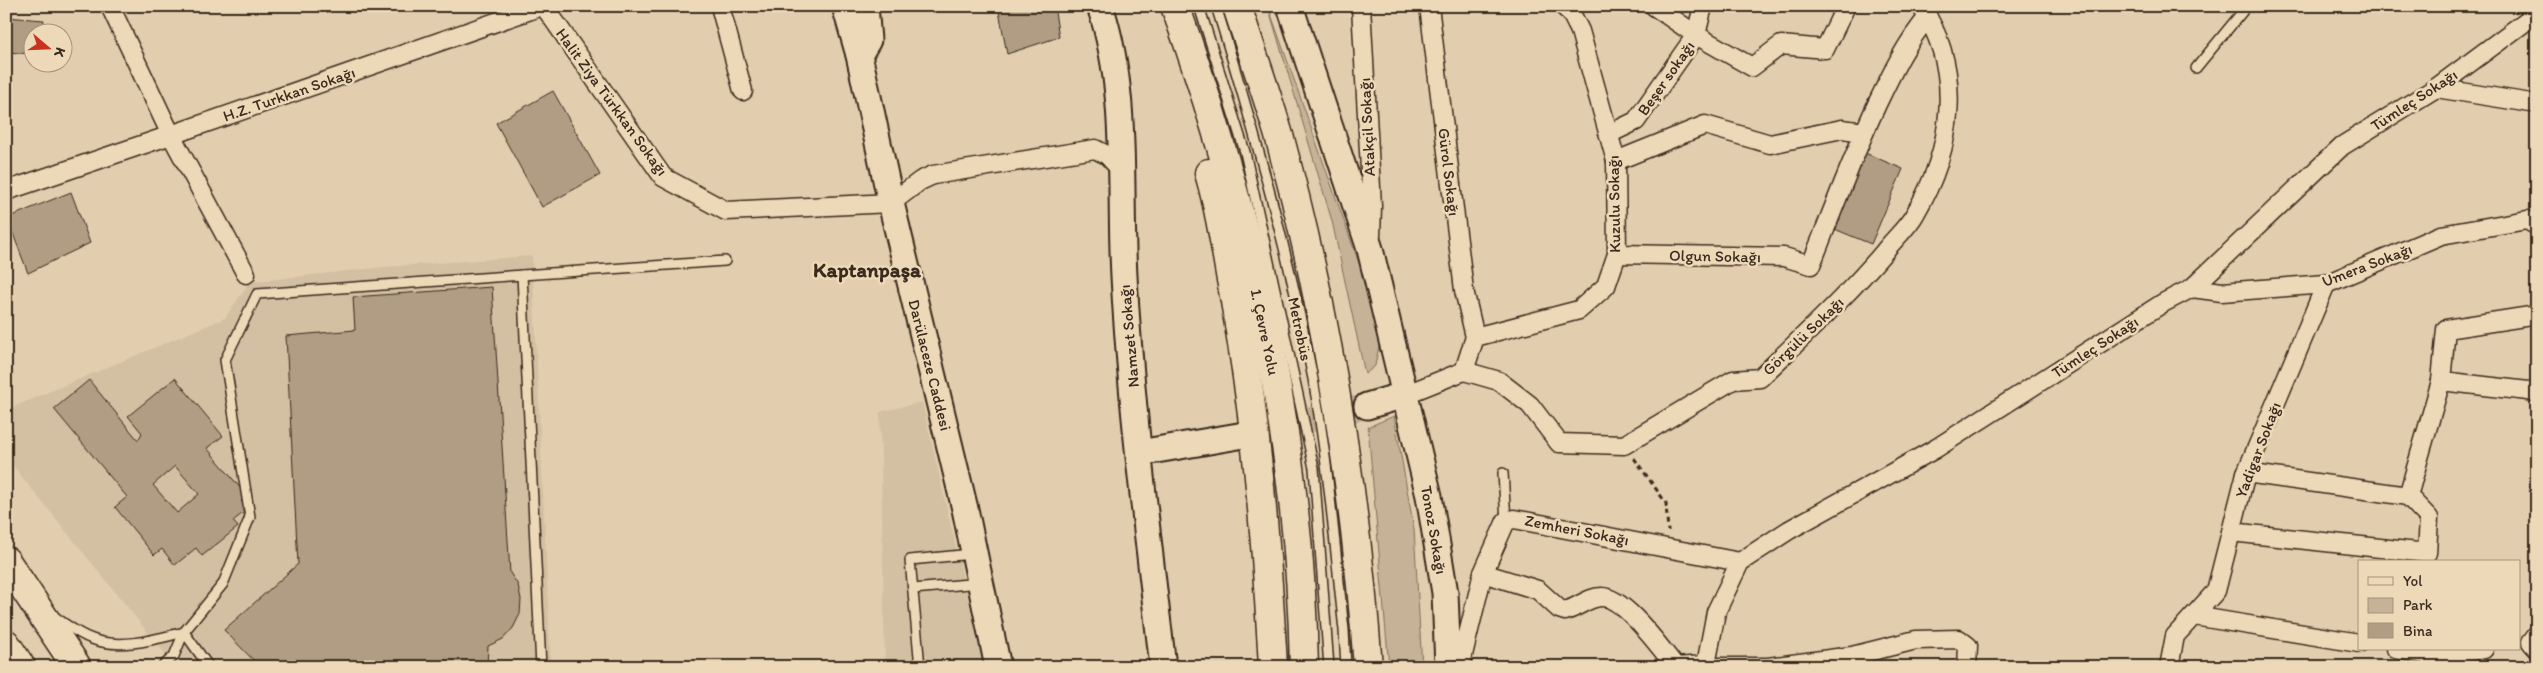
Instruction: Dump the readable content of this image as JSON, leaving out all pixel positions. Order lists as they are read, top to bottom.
{
  "streets": {
    "main road": [
      "1. Çevre Yolu",
      "Namzet Sokağı",
      "Darülaceze Caddesi",
      "Tonoz Sokağı"
    ],
    "street": [
      "Beşer sokağı",
      "H.Z. Turkkan Sokağı",
      "Tümleç Sokağı",
      "Halit Ziya Türkkan Sokağı",
      "Atakçil Sokağı",
      "Gürol Sokağı",
      "Kuzulu Sokağı",
      "Olgun Sokağı",
      "Umera Sokağı",
      "Görgülü Sokağı",
      "Yadigar Sokağı",
      "Zemheri Sokağı"
    ],
    "lane": ["Metrobüs"]
  },
  "crossings": [
    ["Beşer sokağı", "Kuzulu Sokağı"],
    ["H.Z. Turkkan Sokağı", "Halit Ziya Türkkan Sokağı"],
    ["Tümleç Sokağı", "Umera Sokağı"],
    ["Tümleç Sokağı", "Zemheri Sokağı"],
    ["Halit Ziya Türkkan Sokağı", "Darülaceze Caddesi"],
    ["Atakçil Sokağı", "Tonoz Sokağı"],
    ["Gürol Sokağı", "Kuzulu Sokağı"],
    ["Kuzulu Sokağı", "Olgun Sokağı"],
    ["Umera Sokağı", "Yadigar Sokağı"]
  ],
  "districts": ["Kaptanpaşa"],
  "legend": ["Yol", "Park", "Bina"],
  "north": "right"
}
